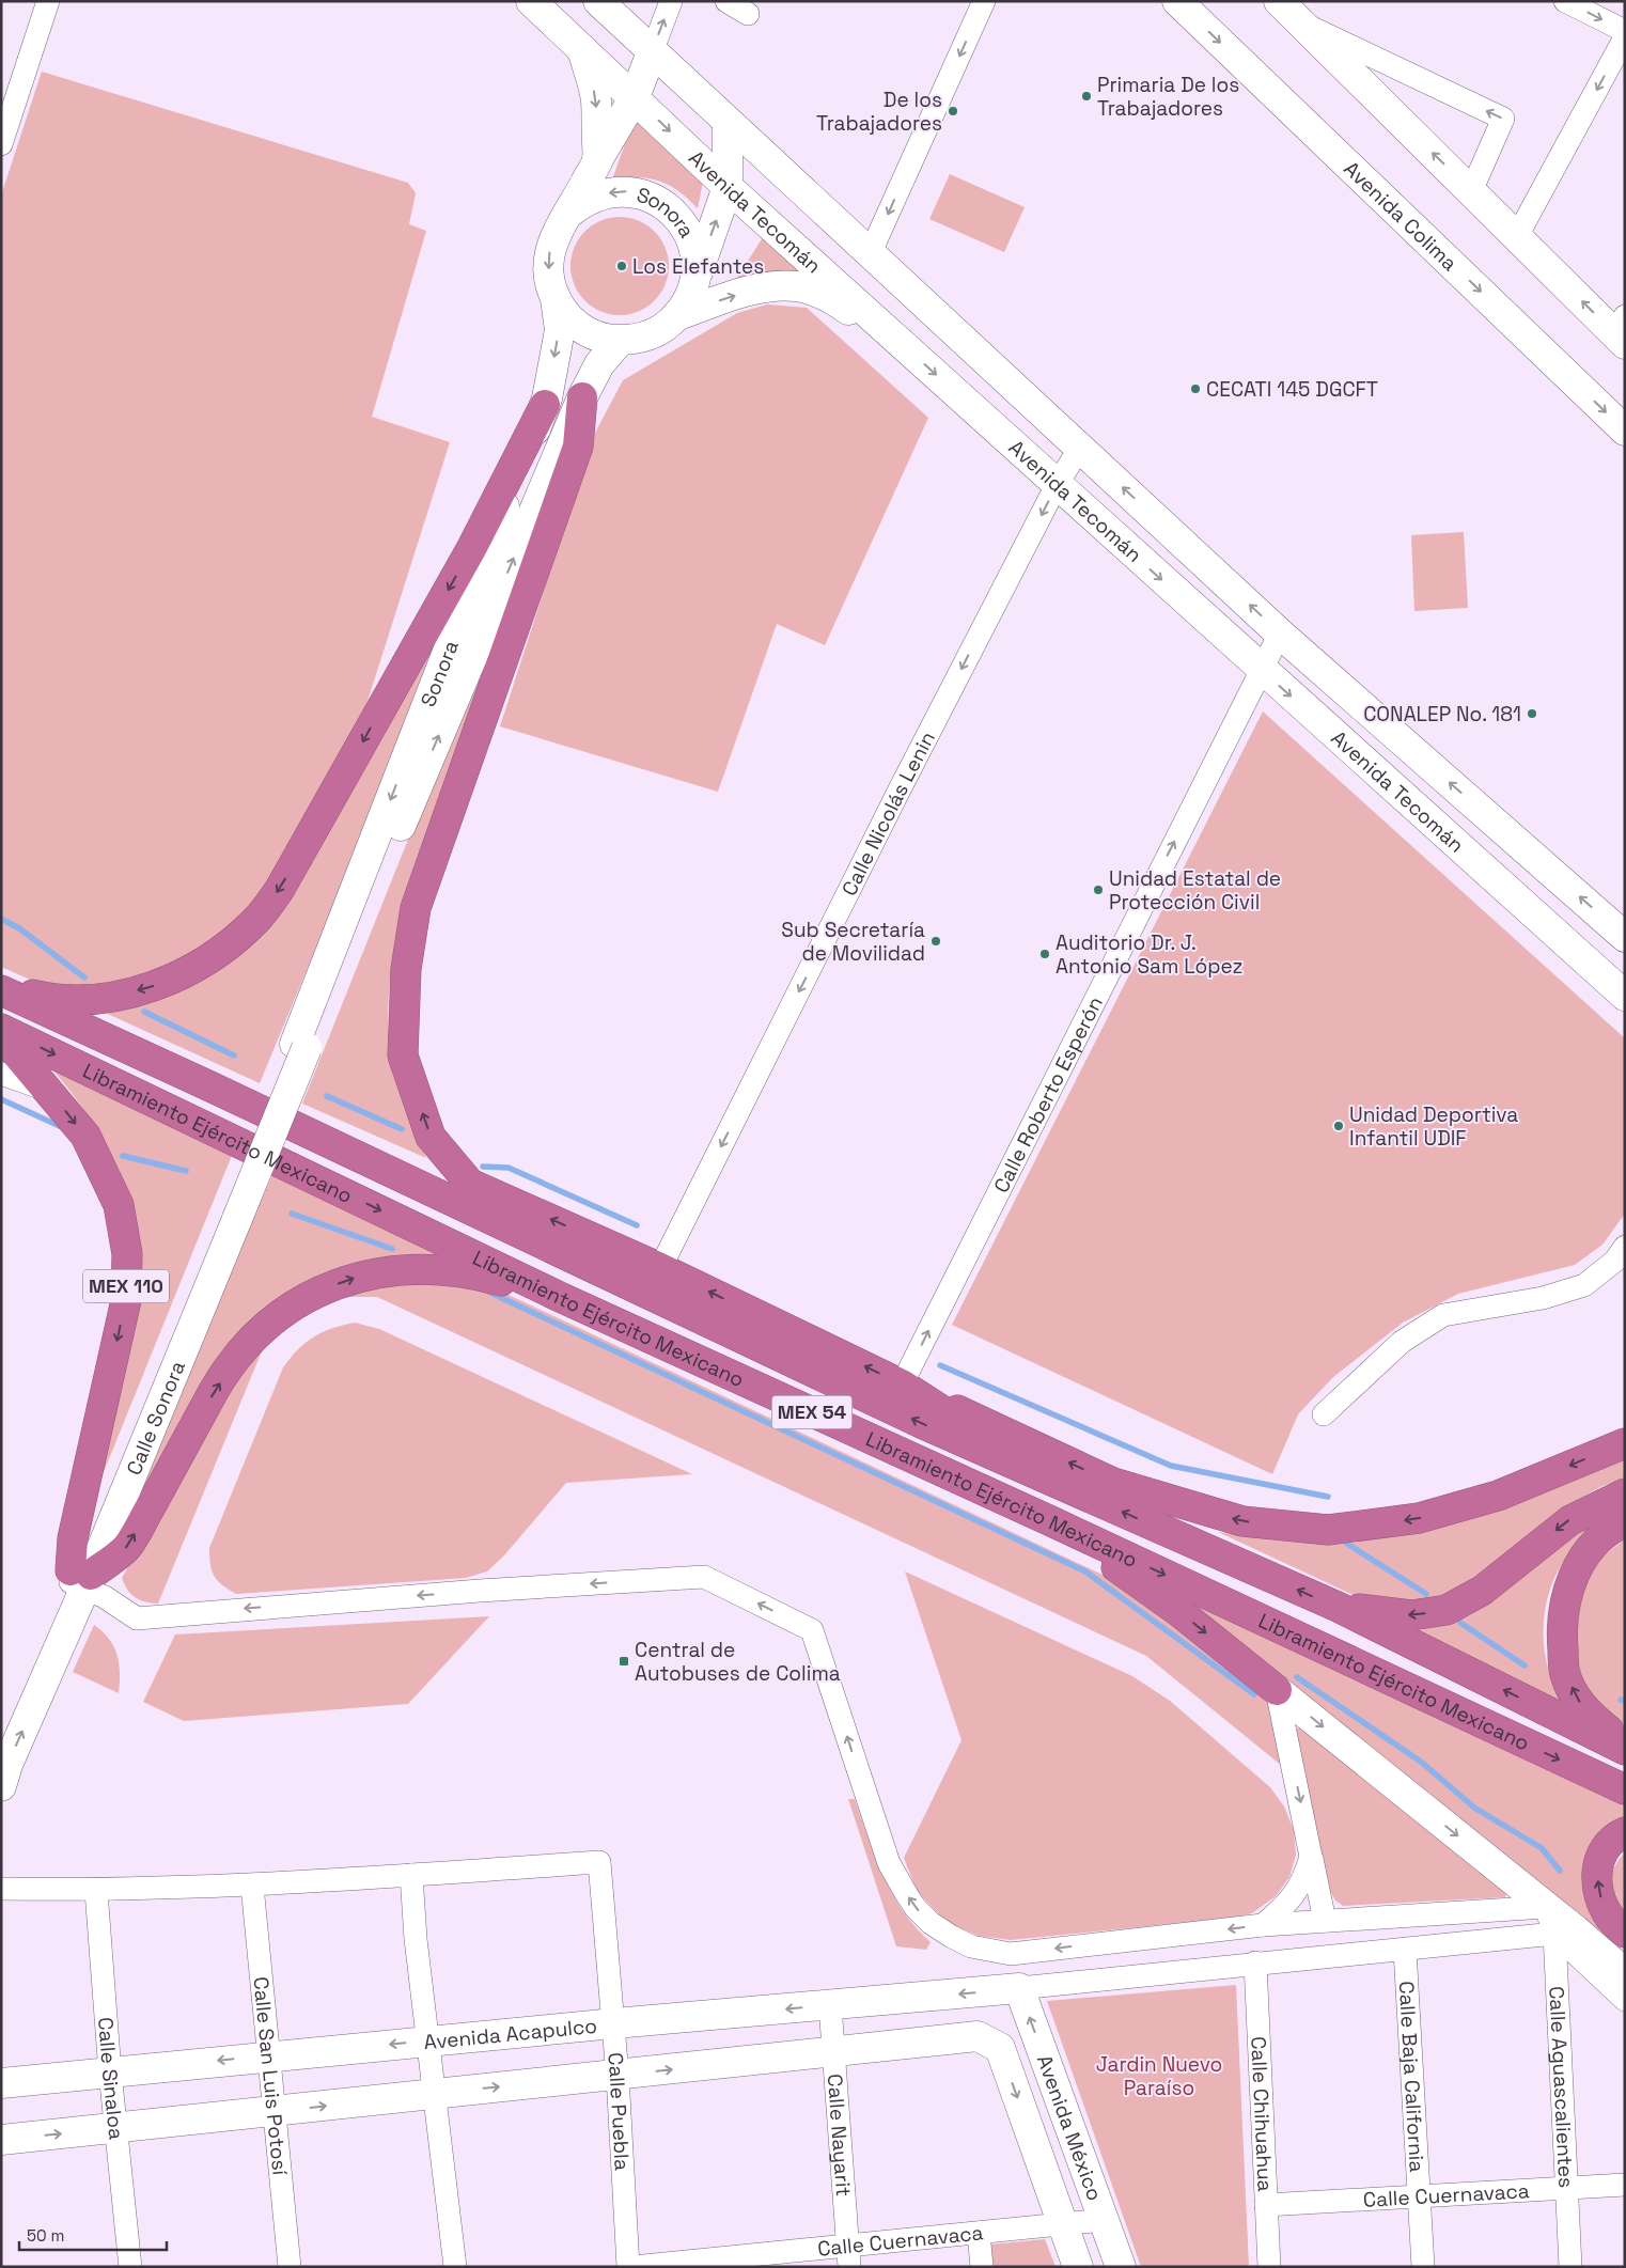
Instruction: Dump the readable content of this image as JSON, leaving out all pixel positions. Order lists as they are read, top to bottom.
{
  "streets": {
    "highway": ["Libramiento Ejército Mexicano", "MEX 110", "MEX 54"],
    "street": [
      "Avenida Tecomán",
      "Avenida Colima",
      "Sonora",
      "Calle Nicolás Lenin",
      "Calle Roberto Esperón",
      "Calle Sonora",
      "Avenida Acapulco",
      "Calle San Luis Potosí",
      "Calle Baja California",
      "Calle Sinaloa",
      "Calle Aguascalientes",
      "Calle Puebla",
      "Calle Chihuahua",
      "Avenida México",
      "Calle Nayarit",
      "Calle Cuernavaca"
    ]
  },
  "crossings": [
    ["Avenida Tecomán", "Sonora"],
    ["Avenida Tecomán", "Calle Nicolás Lenin"],
    ["Avenida Tecomán", "Calle Roberto Esperón"],
    ["Sonora", "Calle Sonora"],
    ["MEX 110", "Calle Sonora"],
    ["Avenida Acapulco", "Calle San Luis Potosí"],
    ["Avenida Acapulco", "Calle Sinaloa"],
    ["Avenida Acapulco", "Calle Puebla"],
    ["Avenida Acapulco", "Avenida México"],
    ["Avenida Acapulco", "Calle Nayarit"],
    ["Calle Baja California", "Calle Cuernavaca"],
    ["Calle Aguascalientes", "Calle Cuernavaca"],
    ["Calle Chihuahua", "Calle Cuernavaca"],
    ["Avenida México", "Calle Nayarit"],
    ["Avenida México", "Calle Cuernavaca"],
    ["Calle Nayarit", "Calle Cuernavaca"]
  ],
  "one_way": ["Calle Nicolás Lenin", "Calle Roberto Esperón"],
  "parks": ["Jardin Nuevo Paraíso"],
  "places": {
    "other": [
      "Primaria De los Trabajadores",
      "De los Trabajadores",
      "Los Elefantes",
      "CECATI 145 DGCFT",
      "CONALEP No. 181",
      "Unidad Estatal de Protección Civil",
      "Sub Secretaría de Movilidad",
      "Auditorio Dr. J. Antonio Sam López",
      "Unidad Deportiva Infantil UDIF"
    ],
    "transit": ["Central de Autobuses de Colima"]
  },
  "scale_bar": "50 m"
}
